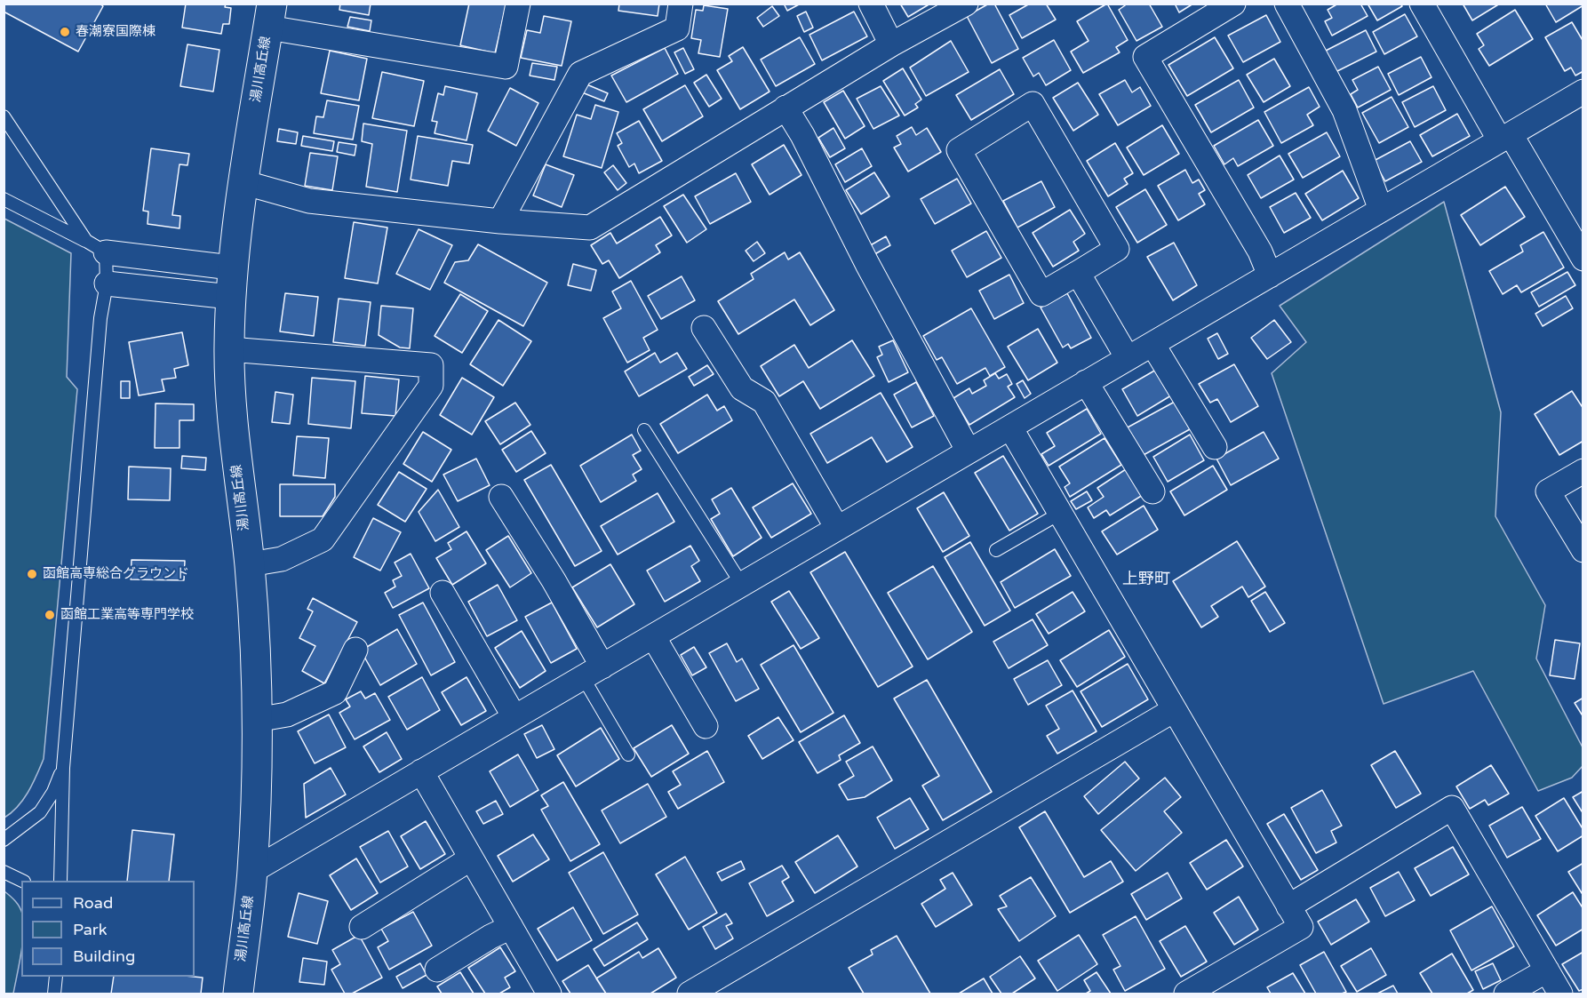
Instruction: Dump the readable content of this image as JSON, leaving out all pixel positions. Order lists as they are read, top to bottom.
{
  "streets": {
    "street": ["湯川高丘線"]
  },
  "districts": ["上野町"],
  "places": ["春潮寮国際棟", "函館高専総合グラウンド", "函館工業高等専門学校"],
  "legend": ["Road", "Park", "Building"]
}
